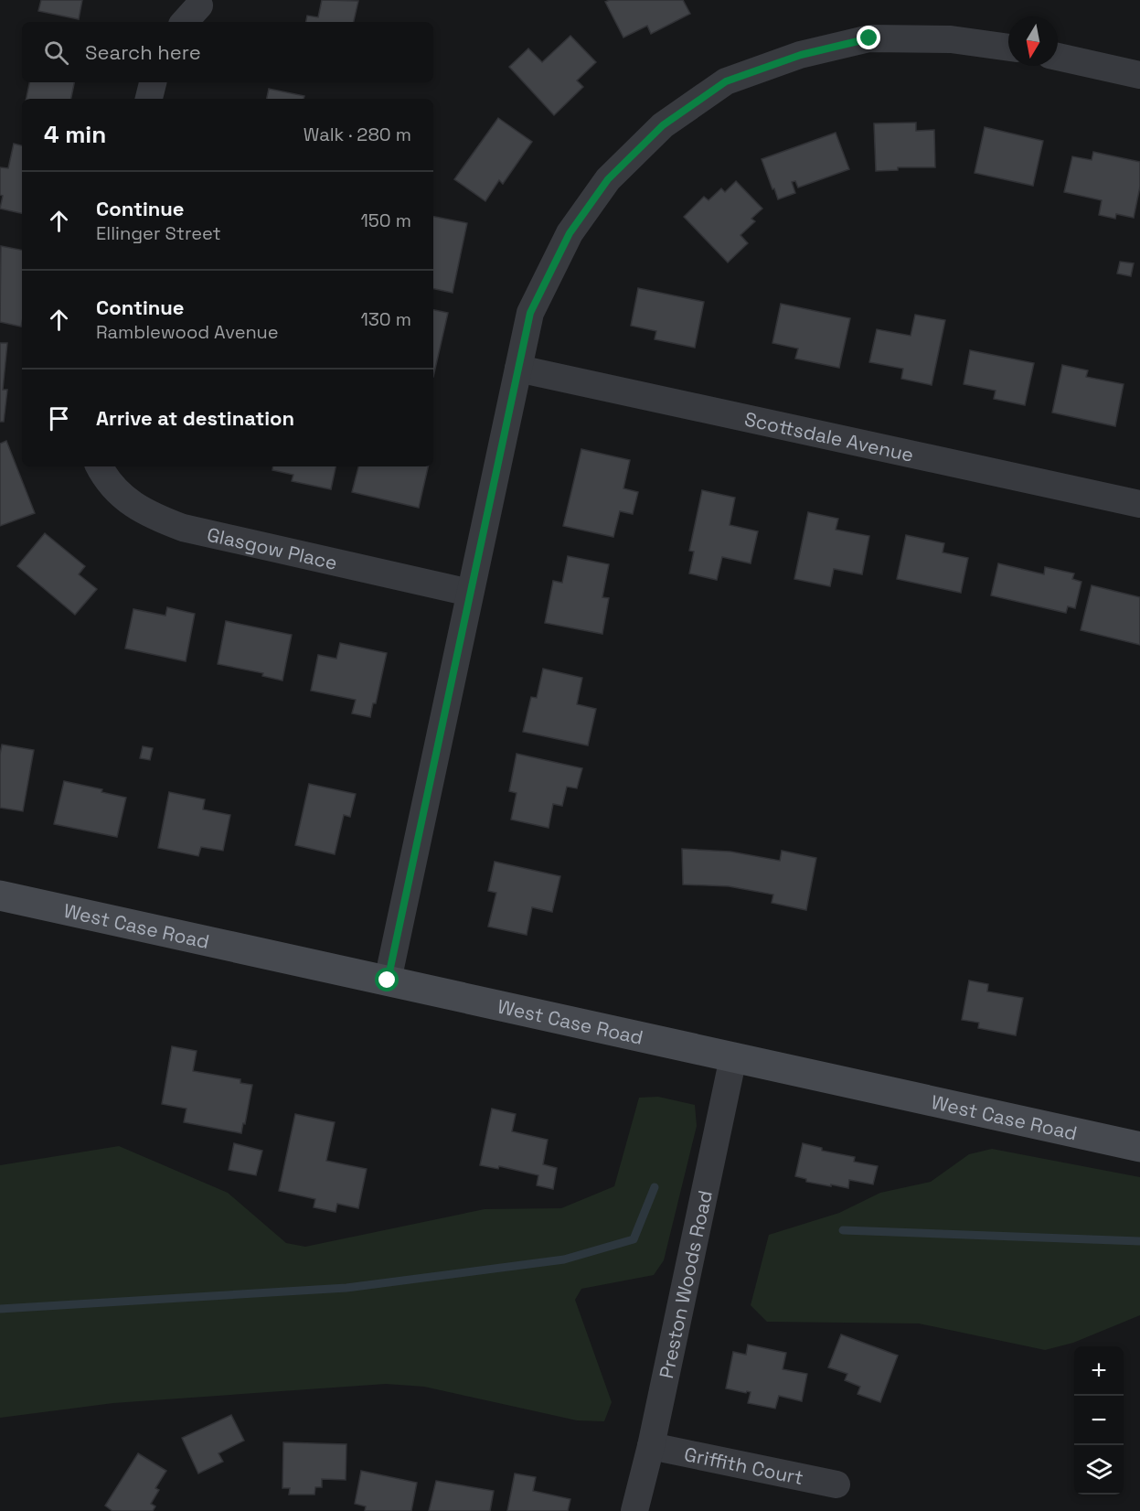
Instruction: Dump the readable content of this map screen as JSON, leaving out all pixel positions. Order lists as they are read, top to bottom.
{
  "streets": {
    "main road": ["West Case Road"],
    "street": [
      "Scottsdale Avenue",
      "Glasgow Place",
      "Preston Woods Road",
      "Griffith Court"
    ]
  },
  "crossings": [
    ["West Case Road", "Preston Woods Road"],
    ["Preston Woods Road", "Griffith Court"]
  ],
  "north": "bottom",
  "page": {
    "search": "Search here",
    "heading": ["4 min", "Walk · 280 m"],
    "list": [
      ["Continue", "Ellinger Street", "150 m"],
      ["Continue", "Ramblewood Avenue", "130 m"],
      "Arrive at destination"
    ],
    "map_buttons": ["+", "−"]
  }
}
